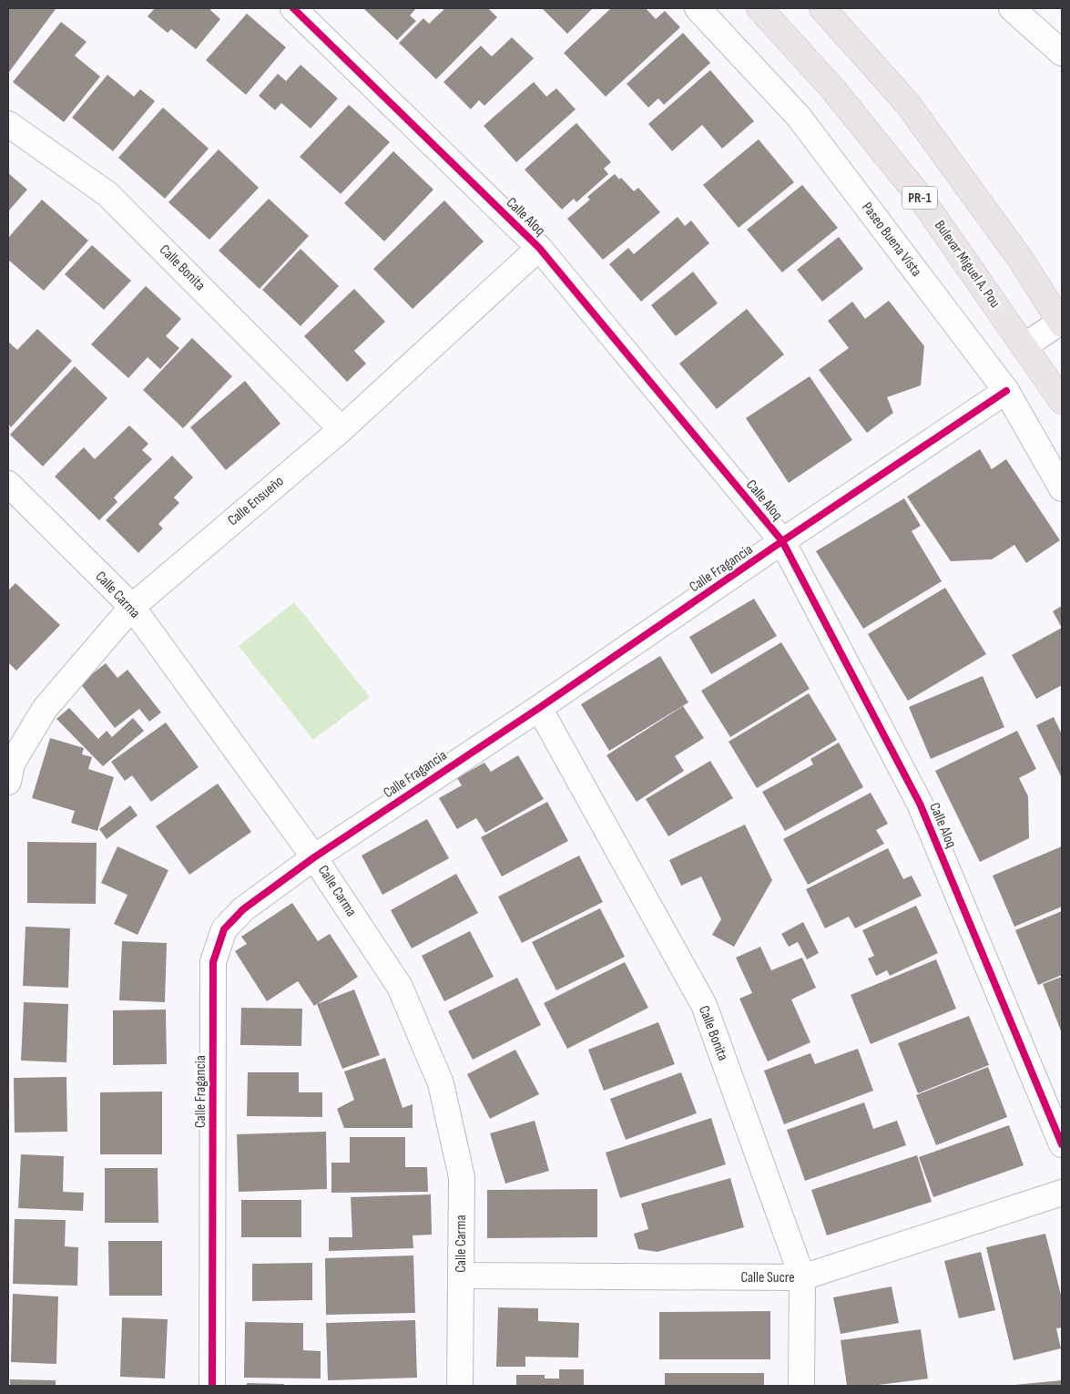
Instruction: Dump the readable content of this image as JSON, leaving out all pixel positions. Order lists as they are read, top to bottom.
{
  "streets": {
    "main road": ["PR-1", "Bulevar Miguel A. Pou"],
    "street": [
      "Calle Aloq",
      "Paseo Buena Vista",
      "Calle Bonita",
      "Calle Ensueño",
      "Calle Fragancia",
      "Calle Carma",
      "Calle Sucre"
    ]
  },
  "crossings": [
    ["Calle Aloq", "Calle Ensueño"],
    ["Calle Aloq", "Calle Fragancia"],
    ["Paseo Buena Vista", "Calle Fragancia"],
    ["Calle Bonita", "Calle Ensueño"],
    ["Calle Bonita", "Calle Fragancia"],
    ["Calle Bonita", "Calle Sucre"],
    ["Calle Ensueño", "Calle Carma"],
    ["Calle Fragancia", "Calle Carma"],
    ["Calle Carma", "Calle Sucre"]
  ]
}
